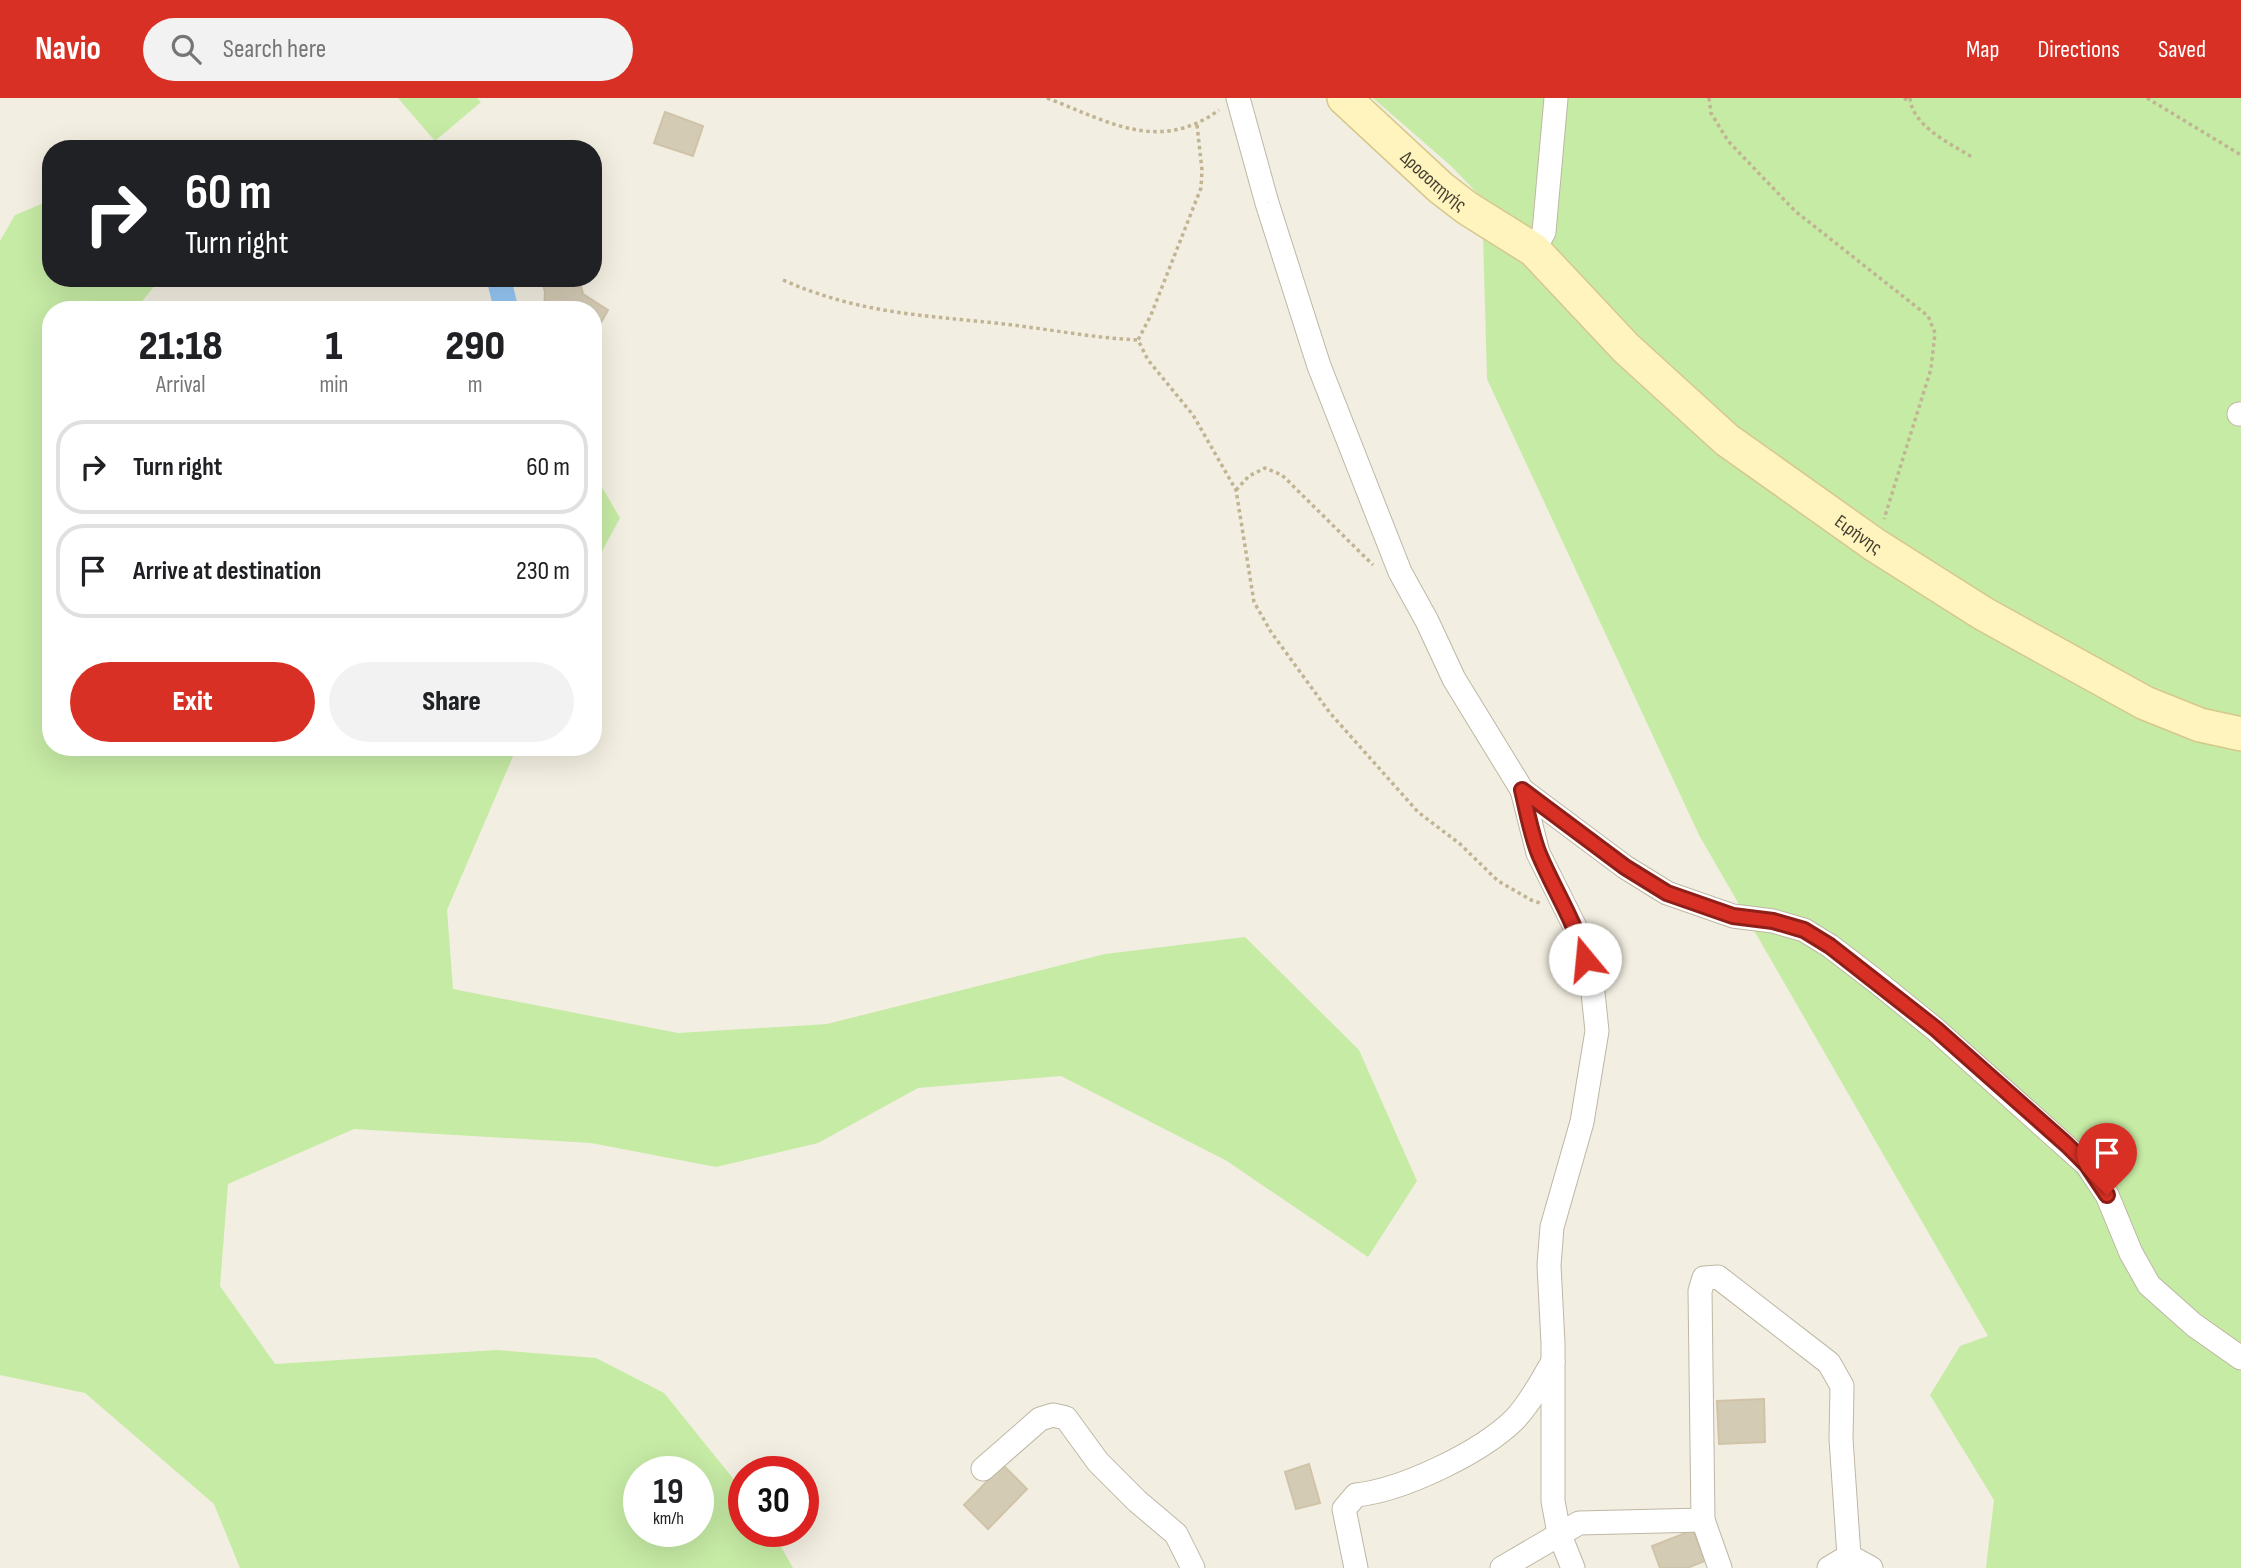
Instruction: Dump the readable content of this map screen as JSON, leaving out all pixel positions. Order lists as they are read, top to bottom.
{
  "streets": {
    "street": ["Δροσοπηγής", "Ειρήνης"]
  },
  "crossings": [
    ["Δροσοπηγής", "Ειρήνης"]
  ],
  "page": {
    "header": "Navio",
    "search": "Search here",
    "nav": ["Map", "Directions", "Saved"],
    "turn": ["60 m", "Turn right"],
    "eta": [
      "21:18",
      "Arrival",
      "1",
      "min",
      "290",
      "m"
    ],
    "list": [
      {
        "name": "Turn right",
        "value": "60 m"
      },
      {
        "name": "Arrive at destination",
        "value": "230 m"
      }
    ],
    "buttons": ["Exit", "Share"],
    "speed": "19 km/h",
    "limit": "30"
  }
}
